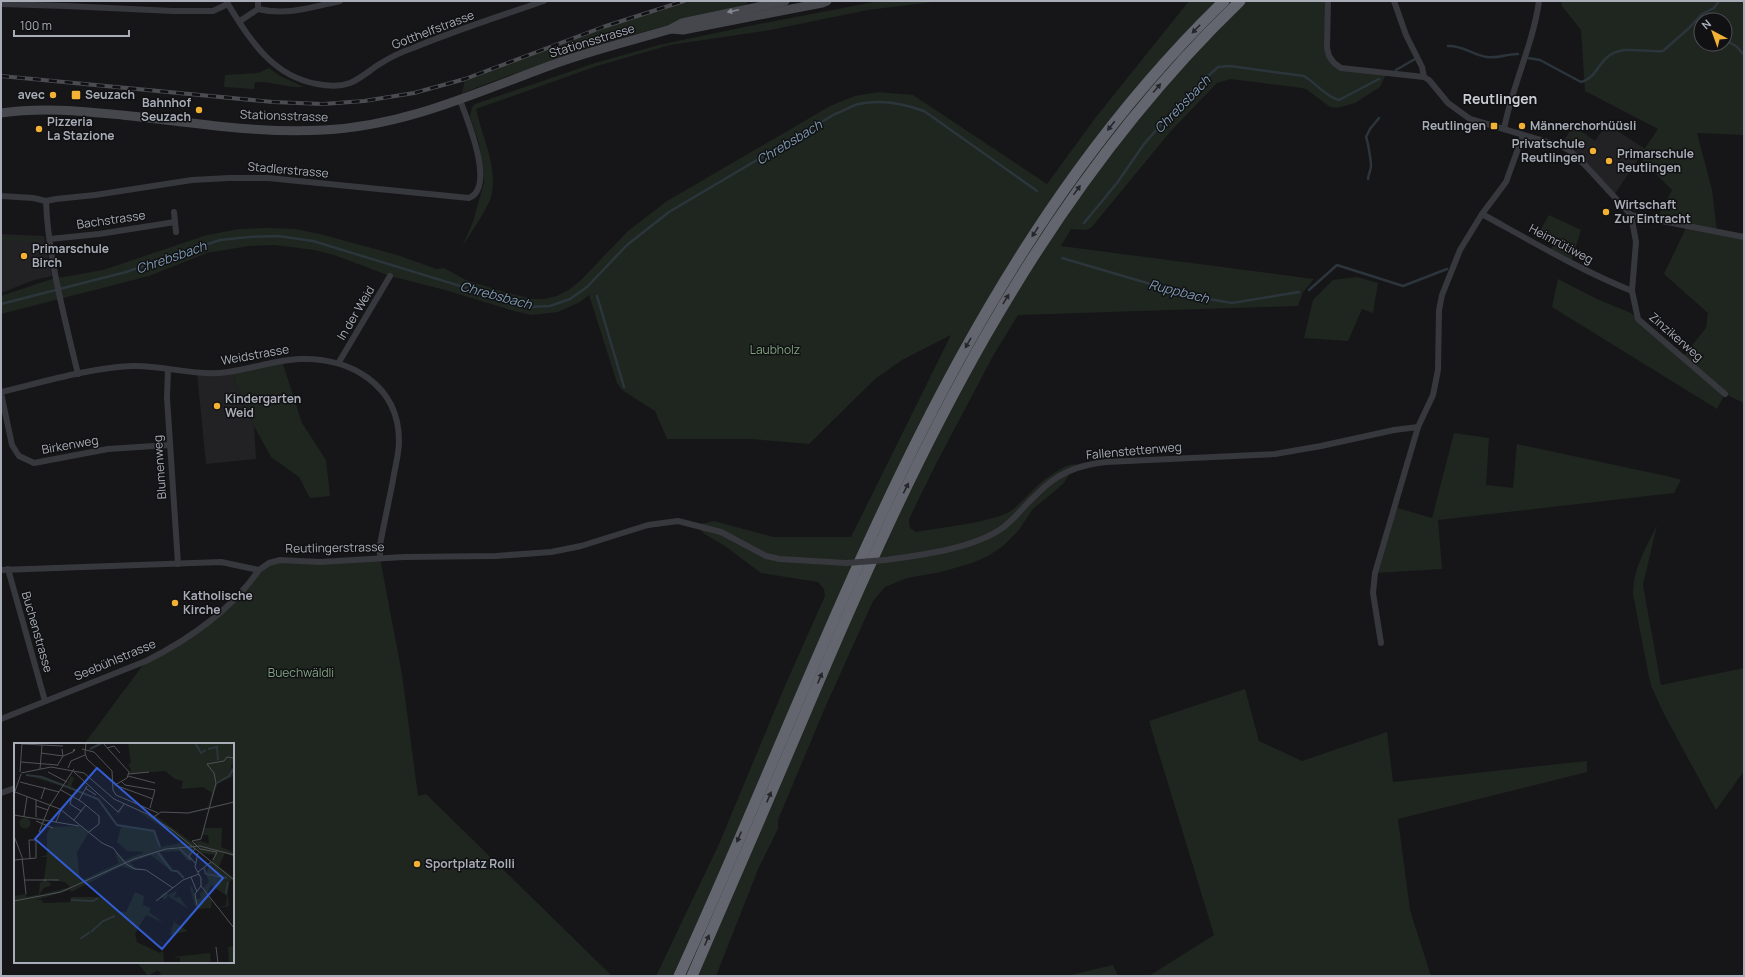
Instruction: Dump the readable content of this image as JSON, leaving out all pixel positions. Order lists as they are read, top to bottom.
{
  "streets": {
    "main road": ["Stationsstrasse"],
    "street": [
      "Gotthelfstrasse",
      "Stadlerstrasse",
      "Bachstrasse",
      "Heimrütiweg",
      "In der Weid",
      "Zinzikerweg",
      "Weidstrasse",
      "Birkenweg",
      "Fallenstettenweg",
      "Blumenweg",
      "Reutlingerstrasse",
      "Buchenstrasse",
      "Seebühlstrasse"
    ]
  },
  "crossings": [
    ["Stationsstrasse", "Stadlerstrasse"],
    ["Heimrütiweg", "Zinzikerweg"],
    ["In der Weid", "Weidstrasse"],
    ["Weidstrasse", "Birkenweg"],
    ["Weidstrasse", "Blumenweg"],
    ["Weidstrasse", "Reutlingerstrasse"],
    ["Birkenweg", "Blumenweg"],
    ["Fallenstettenweg", "Reutlingerstrasse"],
    ["Reutlingerstrasse", "Seebühlstrasse"],
    ["Buchenstrasse", "Seebühlstrasse"]
  ],
  "districts": ["Reutlingen"],
  "water": ["Chrebsbach", "Ruppbach"],
  "parks": ["Laubholz", "Buechwäldli"],
  "places": {
    "other": [
      "avec",
      "Bahnhof Seuzach",
      "Männerchorhüüsli",
      "Pizzeria La Stazione",
      "Privatschule Reutlingen",
      "Primarschule Reutlingen",
      "Wirtschaft Zur Eintracht",
      "Primarschule Birch",
      "Kindergarten Weid",
      "Katholische Kirche",
      "Sportplatz Rolli"
    ],
    "transit": ["Seuzach", "Reutlingen"]
  },
  "scale_bar": "100 m",
  "north": "top left"
}
